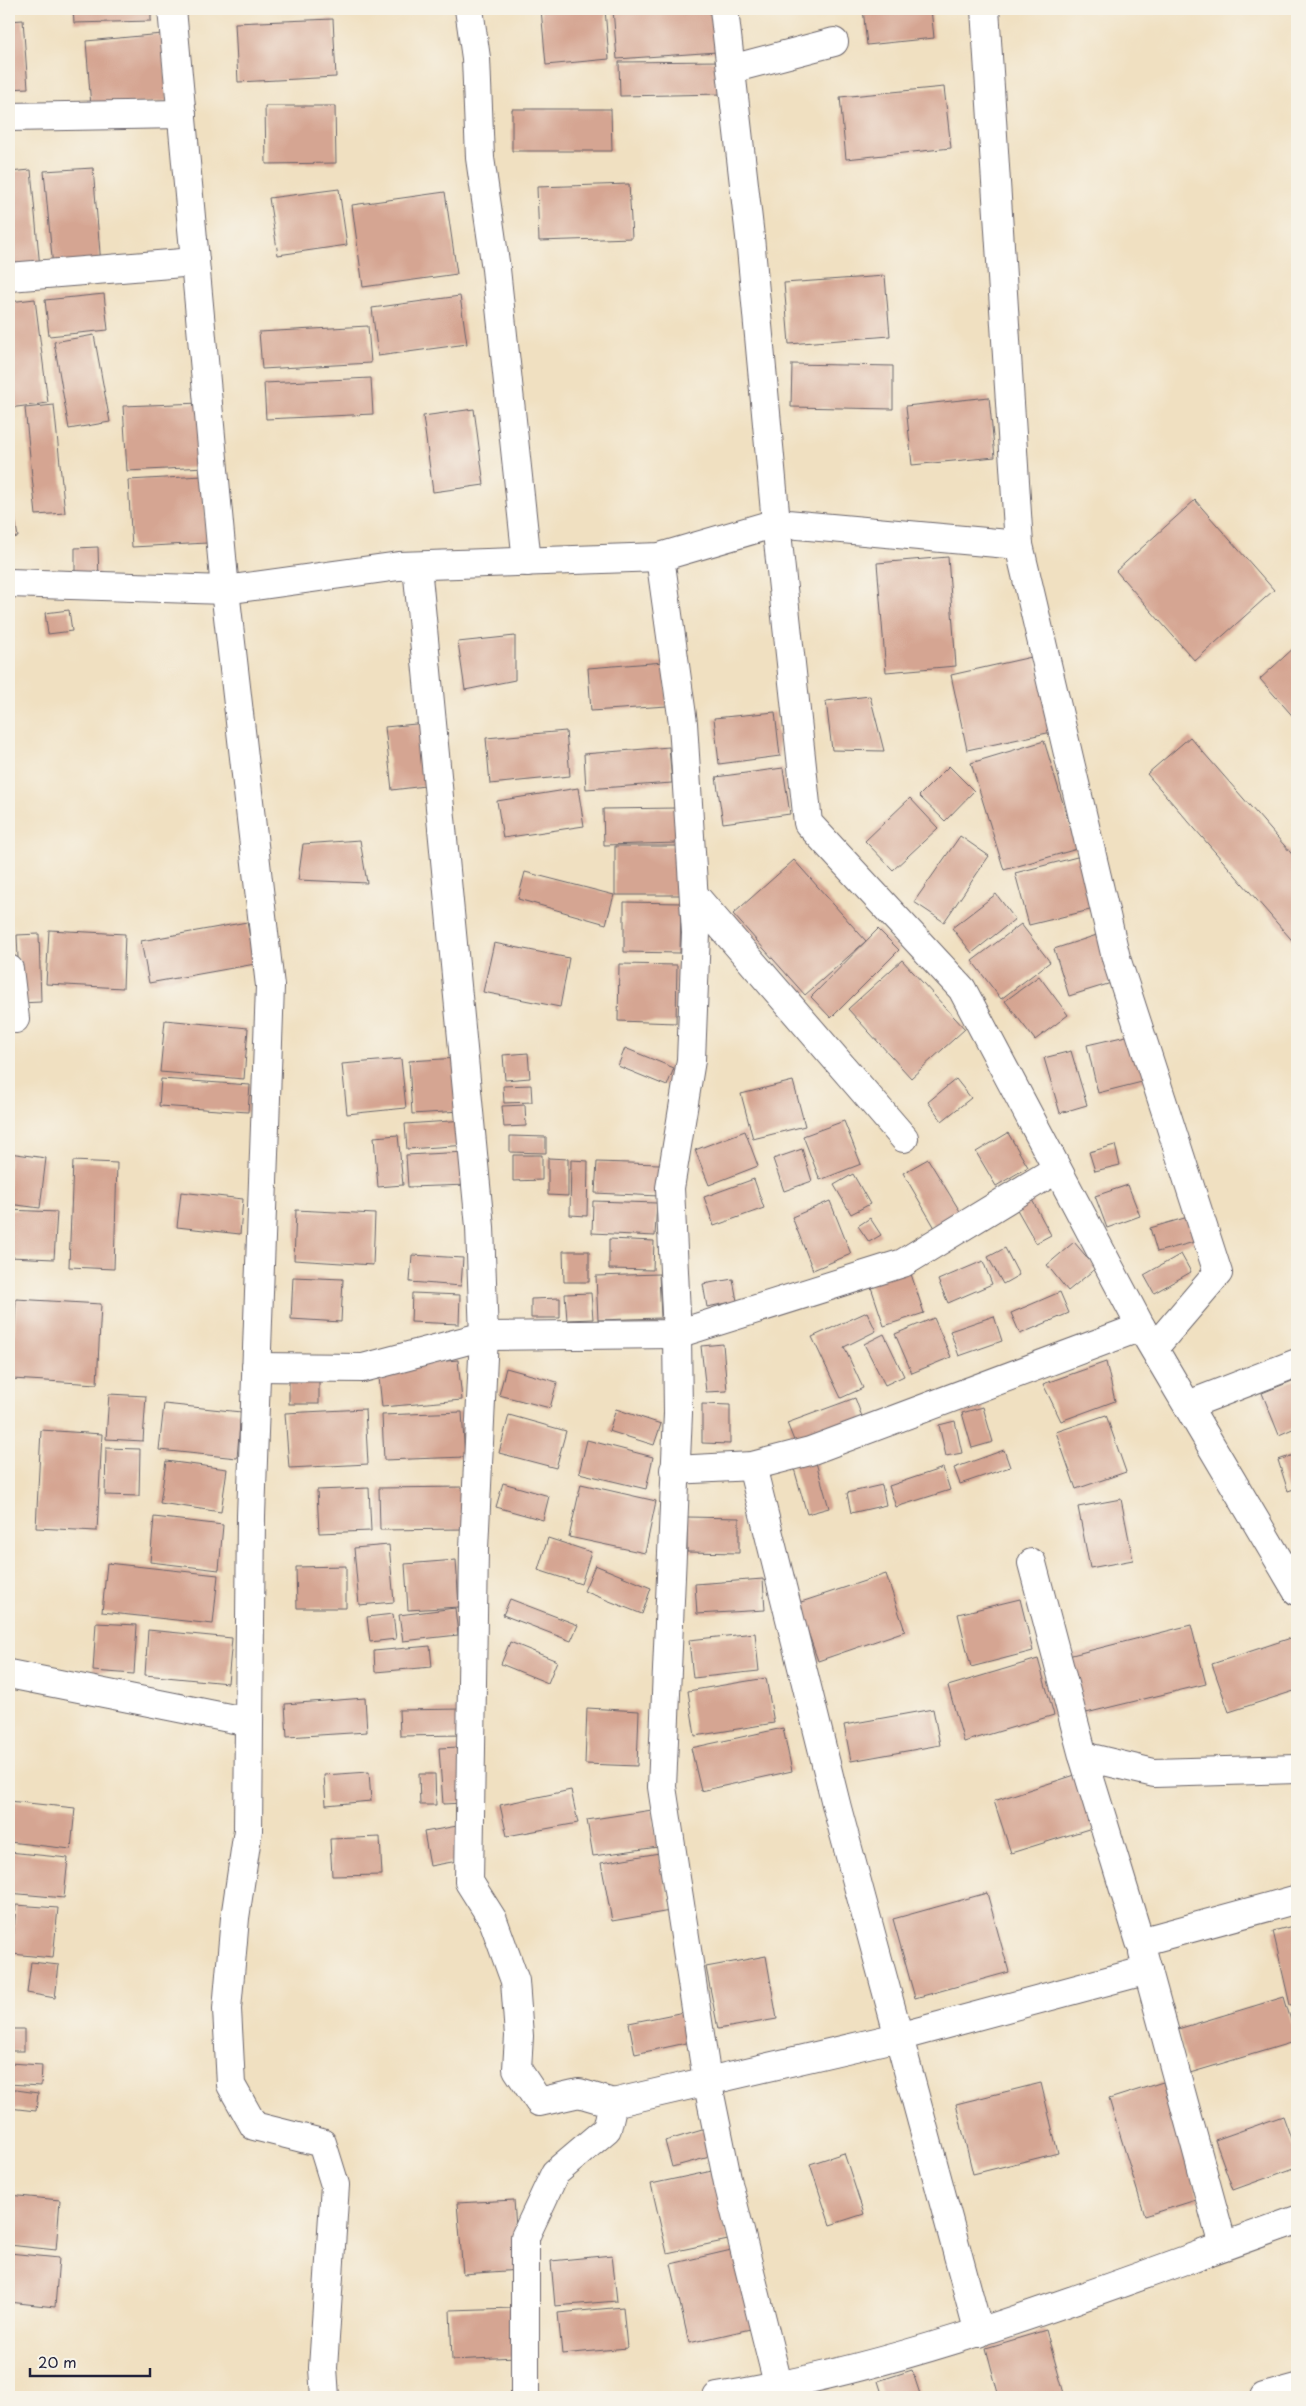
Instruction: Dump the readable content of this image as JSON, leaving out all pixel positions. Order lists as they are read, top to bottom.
{
  "scale_bar": "20 m"
}
